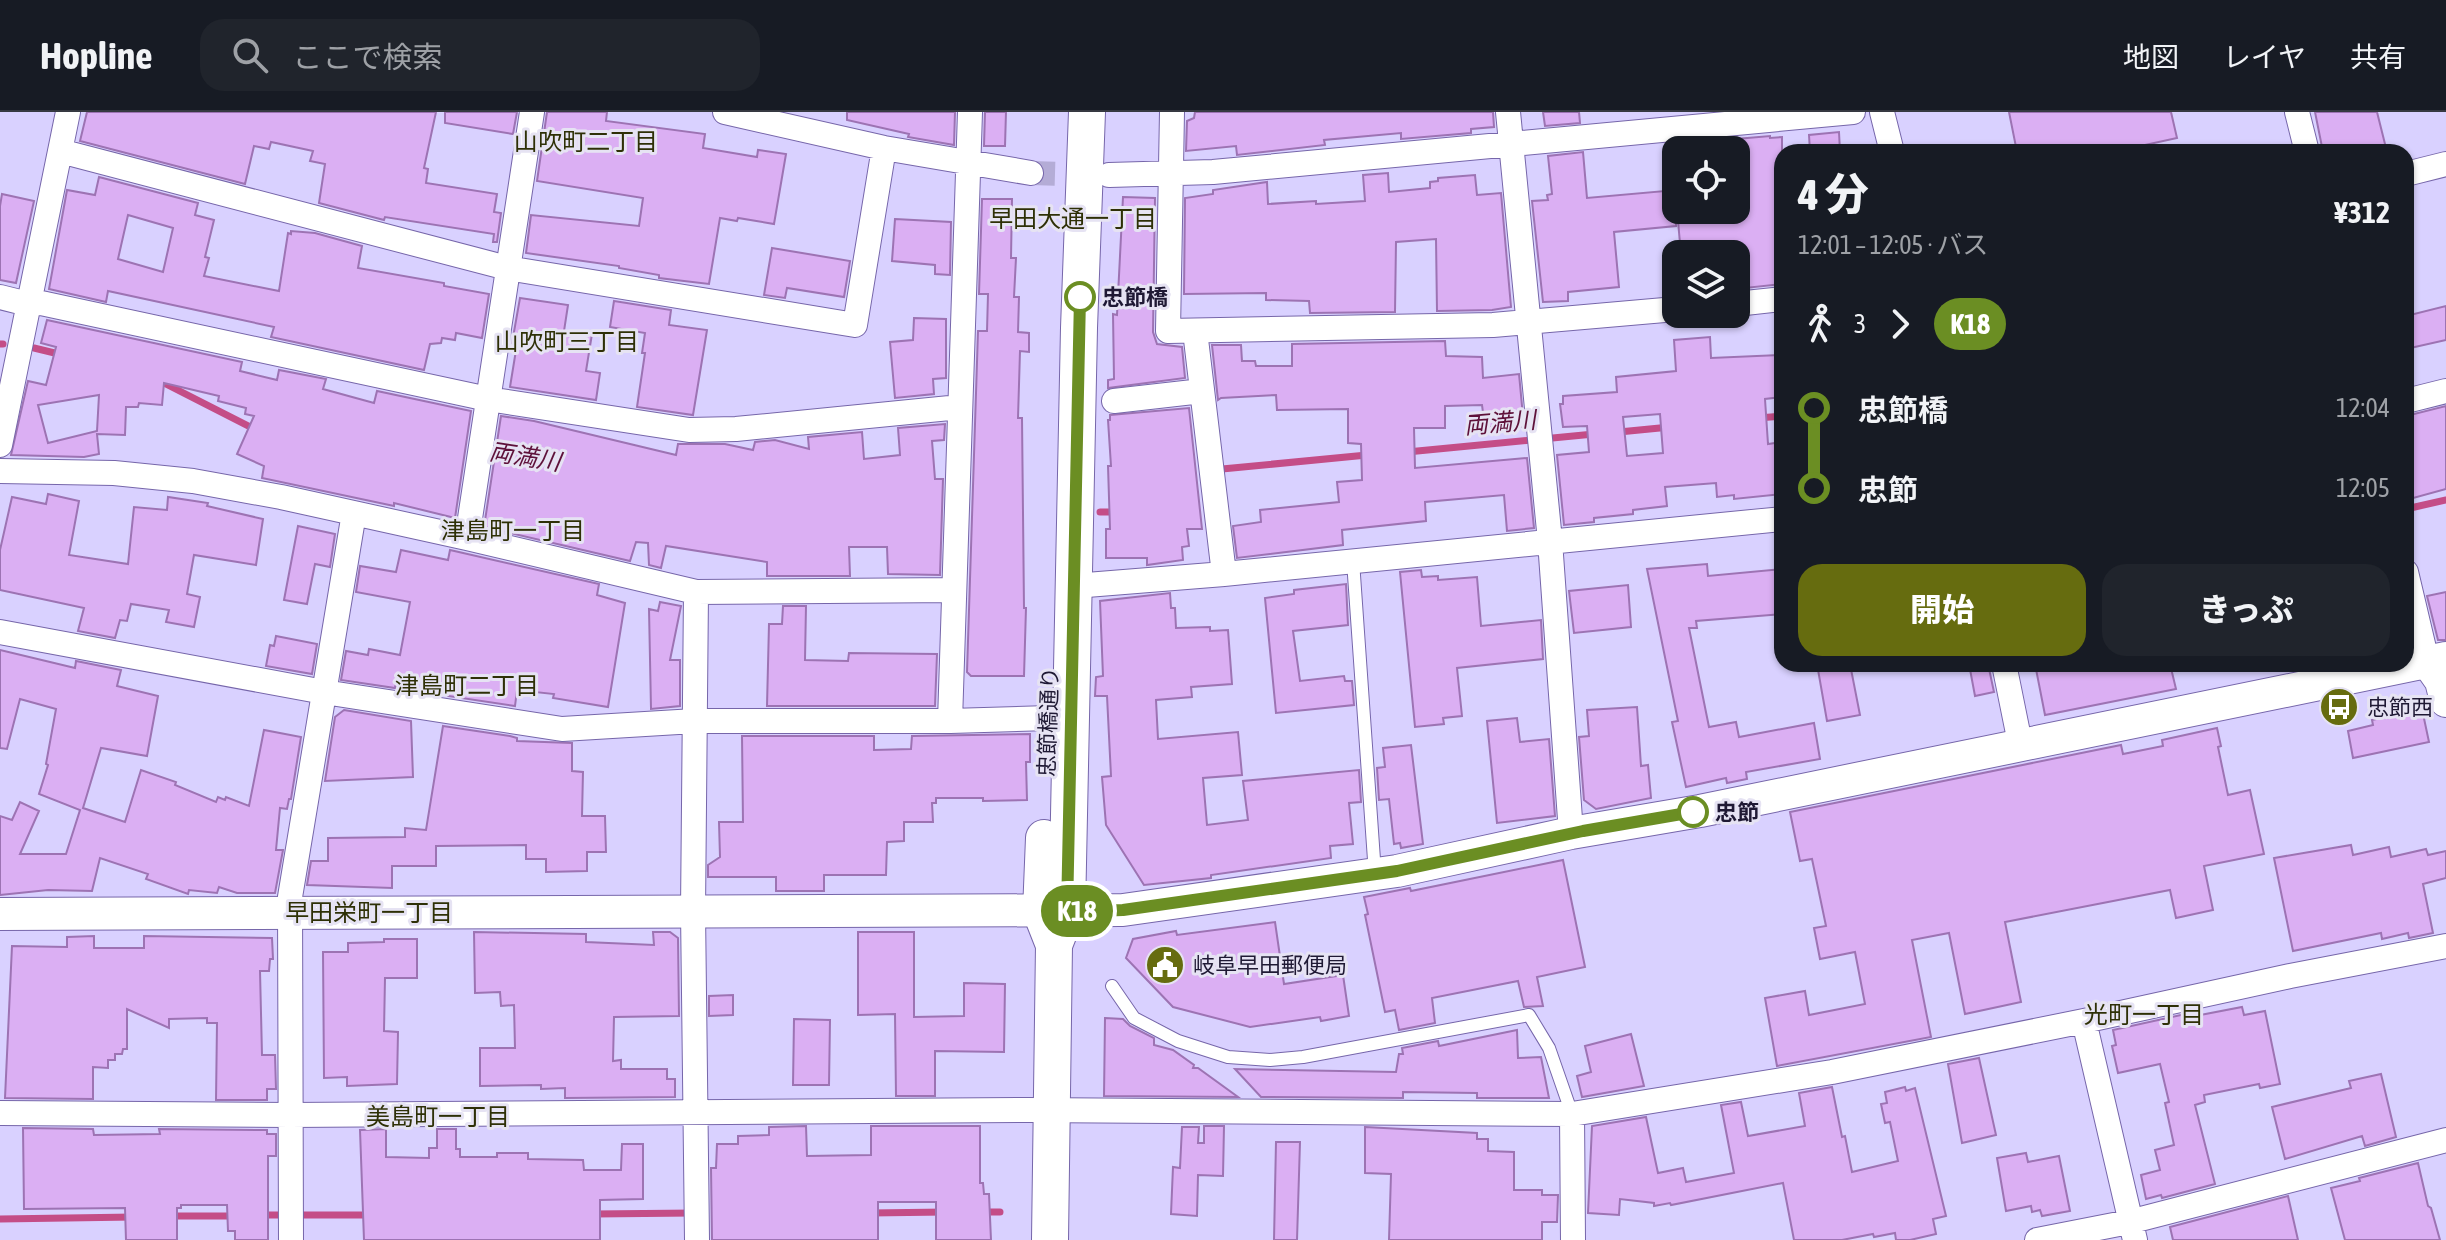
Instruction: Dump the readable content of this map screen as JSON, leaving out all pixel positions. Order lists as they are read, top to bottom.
{
  "streets": {
    "main road": ["忠節橋通り"]
  },
  "districts": [
    "山吹町二丁目",
    "早田大通一丁目",
    "山吹町三丁目",
    "津島町一丁目",
    "津島町二丁目",
    "早田栄町一丁目",
    "光町一丁目",
    "美島町一丁目"
  ],
  "water": ["両満川"],
  "places": {
    "other": ["忠節橋", "忠節"],
    "bus stop": ["忠節西"],
    "public building": ["岐阜早田郵便局"]
  },
  "lines": ["bus line K18"],
  "page": {
    "header": "Hopline",
    "search": "ここで検索",
    "nav": ["地図", "レイヤ", "共有"],
    "on_map": "K18",
    "heading": ["4 分", "12:01 – 12:05 · バス", "¥312"],
    "legs": ["3", "K18"],
    "list": [
      {
        "name": "忠節橋",
        "value": "12:04"
      },
      {
        "name": "忠節",
        "value": "12:05"
      }
    ],
    "buttons": ["開始", "きっぷ"]
  }
}
